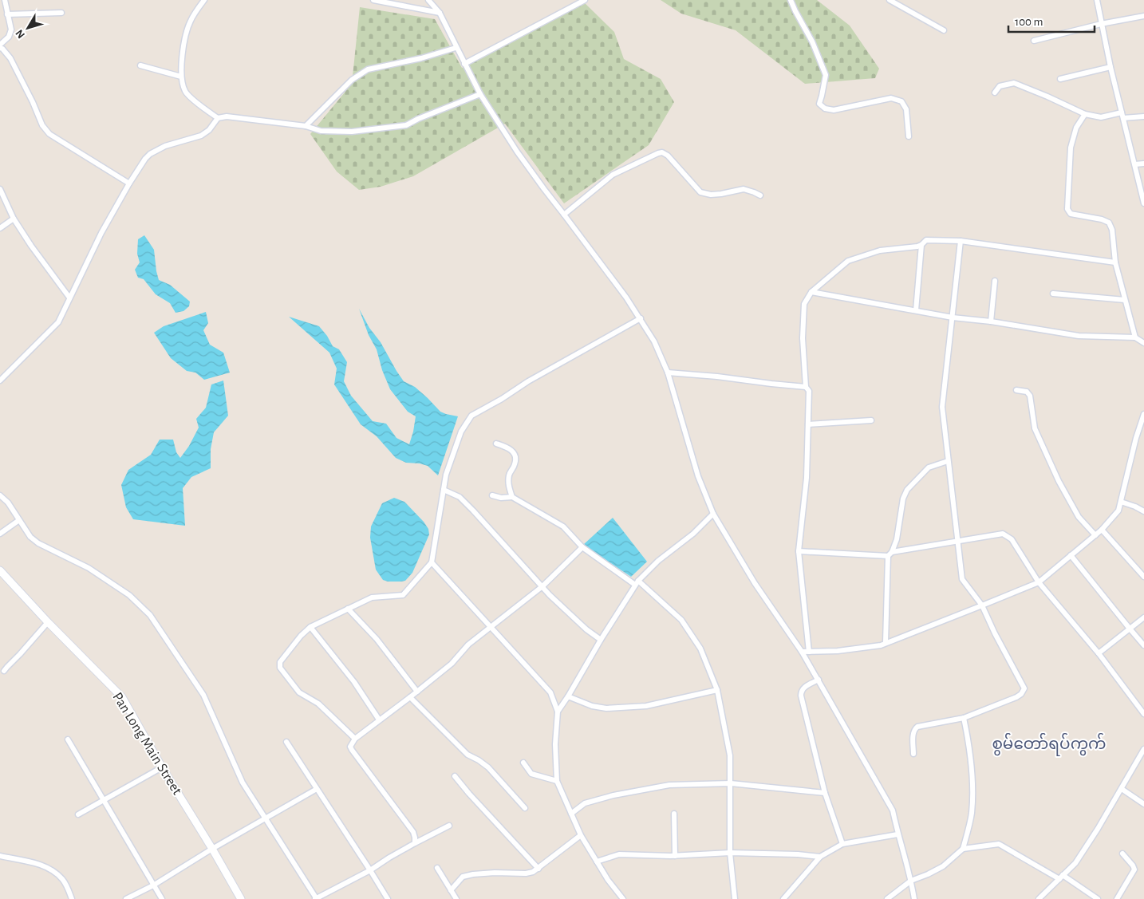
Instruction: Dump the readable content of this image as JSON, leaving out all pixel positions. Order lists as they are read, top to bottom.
{
  "streets": {
    "street": ["Pan Long Main Street"]
  },
  "districts": ["စွမ်တော်ရပ်ကွက်"],
  "scale_bar": "100 m",
  "north": "bottom left"
}
